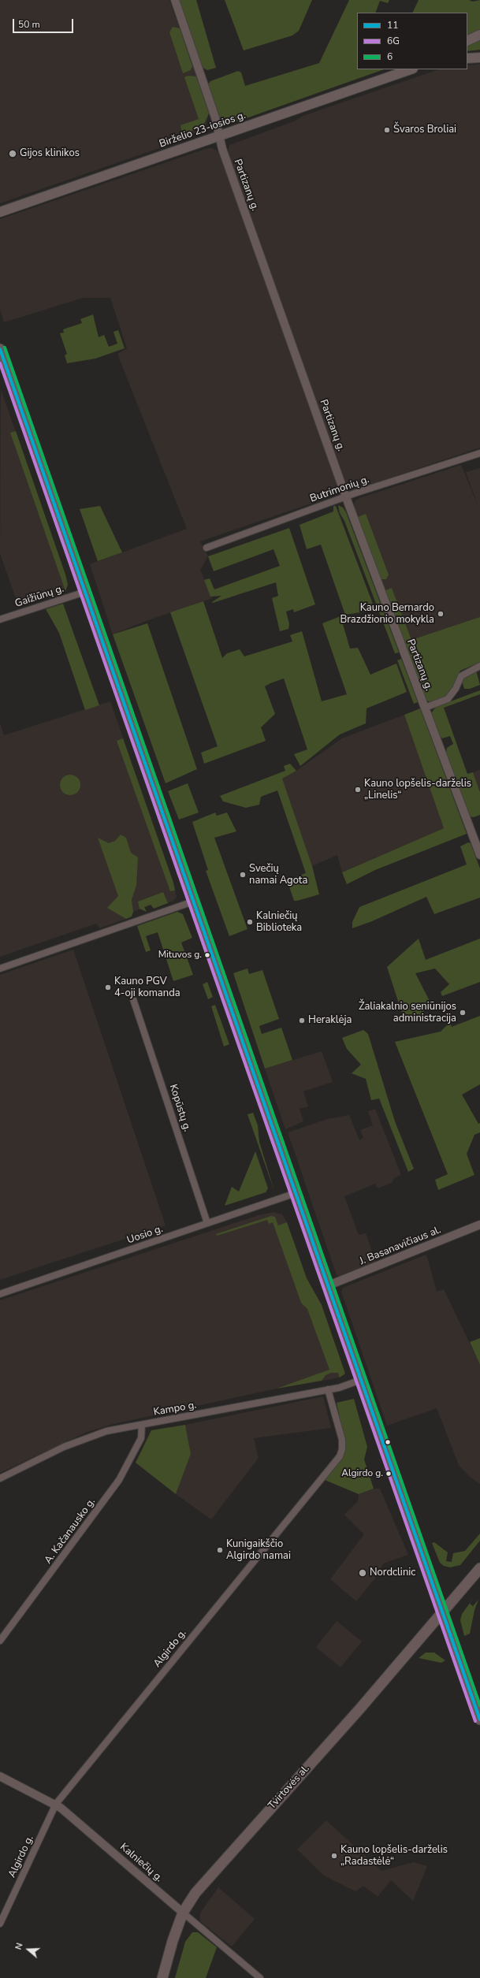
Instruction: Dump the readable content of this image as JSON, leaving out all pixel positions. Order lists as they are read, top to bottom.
{
  "streets": {
    "main road": ["Birželio 23-iosios g.", "Tvirtovės al."],
    "street": [
      "Partizanų g.",
      "Butrimonių g.",
      "Gaižiūnų g.",
      "Kopūstų g.",
      "Uosio g.",
      "J. Basanavičiaus al.",
      "Kampo g.",
      "A. Kačanausko g.",
      "Algirdo g.",
      "Kalniečių g."
    ]
  },
  "crossings": [
    ["Birželio 23-iosios g.", "Partizanų g."],
    ["Partizanų g.", "Butrimonių g."],
    ["Kopūstų g.", "Uosio g."],
    ["Kampo g.", "A. Kačanausko g."],
    ["Kampo g.", "Algirdo g."],
    ["Algirdo g.", "Kalniečių g."],
    ["Tvirtovės al.", "Kalniečių g."]
  ],
  "places": [
    "Švaros Broliai",
    "Gijos klinikos",
    "Kauno Bernardo Brazdžionio mokykla",
    "Kauno lopšelis-darželis „Linelis“",
    "Svečių namai Agota",
    "Kalniečių Biblioteka",
    "Mituvos g.",
    "Kauno PGV 4-oji komanda",
    "Žaliakalnio seniūnijos administracija",
    "Heraklėja",
    "Algirdo g.",
    "Kunigaikščio Algirdo namai",
    "Nordclinic",
    "Kauno lopšelis-darželis „Radastėlė“"
  ],
  "lines": ["transit line 6", "transit line 11", "transit line 6G"],
  "legend": ["11", "6G", "6"],
  "scale_bar": "50 m",
  "north": "left"
}
